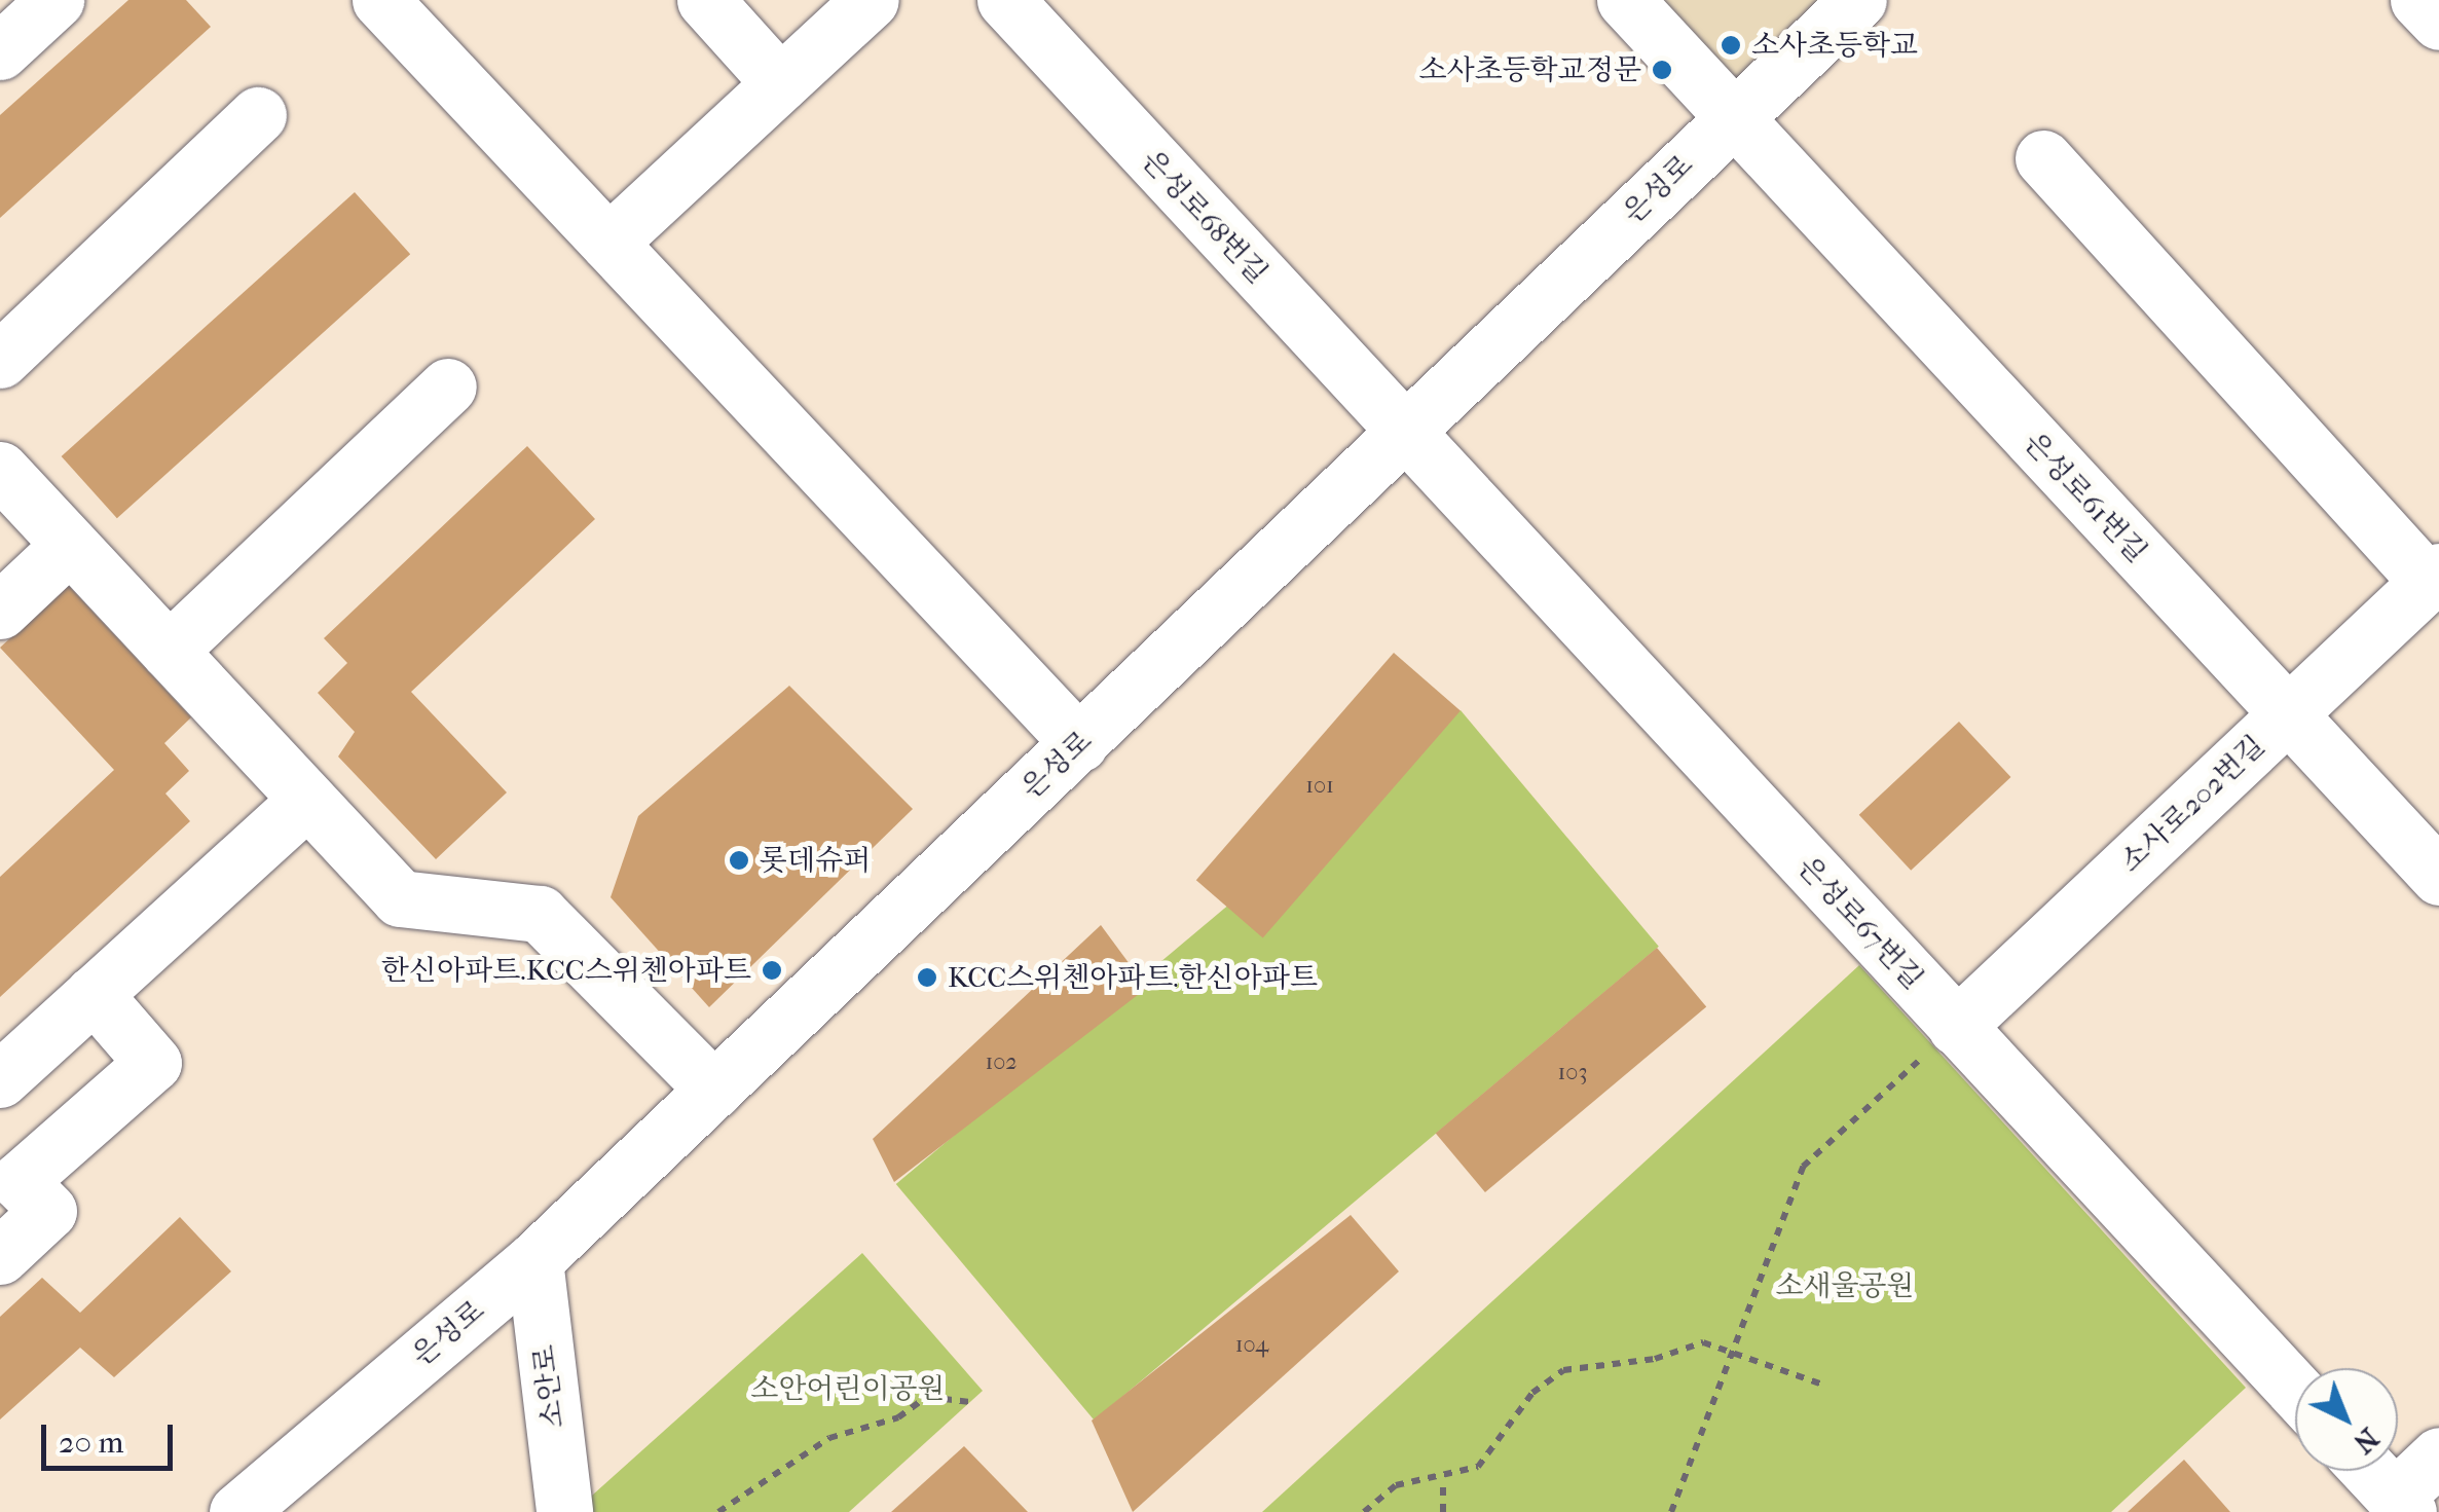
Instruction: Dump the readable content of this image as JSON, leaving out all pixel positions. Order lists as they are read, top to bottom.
{
  "streets": {
    "street": [
      "은성로",
      "은성로68번길",
      "은성로61번길",
      "소사로202번길",
      "은성로67번길",
      "소안로"
    ]
  },
  "crossings": [
    ["은성로", "은성로68번길"],
    ["은성로", "은성로61번길"],
    ["은성로", "은성로67번길"],
    ["은성로", "소안로"],
    ["은성로68번길", "은성로67번길"],
    ["은성로61번길", "소사로202번길"],
    ["소사로202번길", "은성로67번길"]
  ],
  "parks": ["소새울공원", "소안어린이공원"],
  "places": [
    "소사초등학교",
    "소사초등학교정문",
    "롯데슈퍼",
    "한신아파트.KCC스위첸아파트",
    "KCC스위첸아파트.한신아파트"
  ],
  "house_numbers": [
    "101",
    "102",
    "103",
    "104"
  ],
  "scale_bar": "20 m",
  "north": "bottom right"
}
